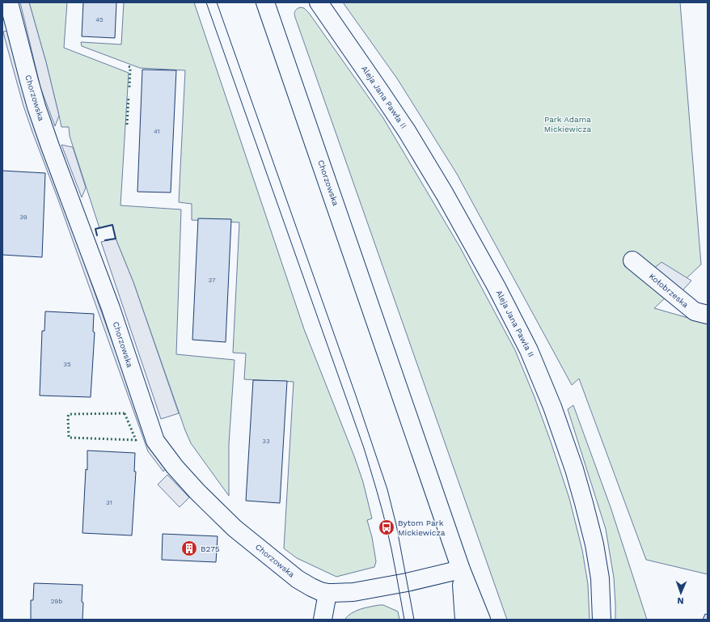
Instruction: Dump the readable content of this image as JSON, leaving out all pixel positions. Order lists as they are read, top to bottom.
{
  "streets": {
    "main road": ["Aleja Jana Pawła II", "Chorzowska", "Kołobrzeska"]
  },
  "parks": ["Park Adama Mickiewicza"],
  "places": {
    "bus stop": ["Bytom Park Mickiewicza"],
    "building": ["B275"]
  },
  "house_numbers": [
    "45",
    "41",
    "39",
    "37",
    "35",
    "33",
    "31",
    "29b"
  ],
  "north": "bottom"
}
